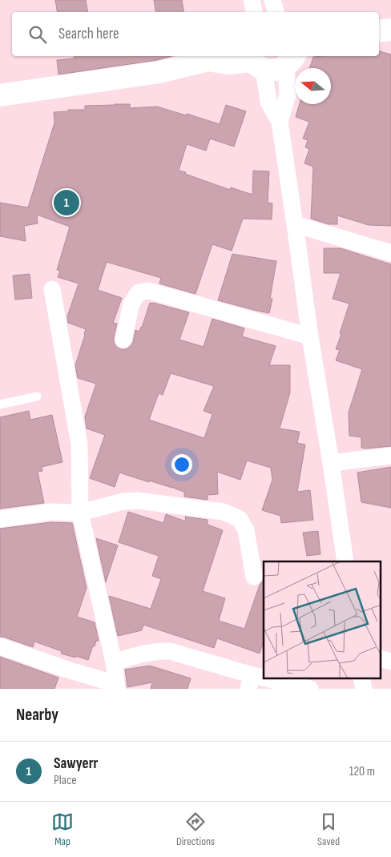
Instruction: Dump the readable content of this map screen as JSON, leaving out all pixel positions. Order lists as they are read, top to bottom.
{
  "north": "left",
  "page": {
    "search": "Search here",
    "pins": "1",
    "heading": "Nearby",
    "list": [
      {
        "mark": "1",
        "name": "Sawyerr",
        "note": "Place",
        "value": "120 m"
      }
    ],
    "nav": ["Map", "Directions", "Saved"]
  }
}
